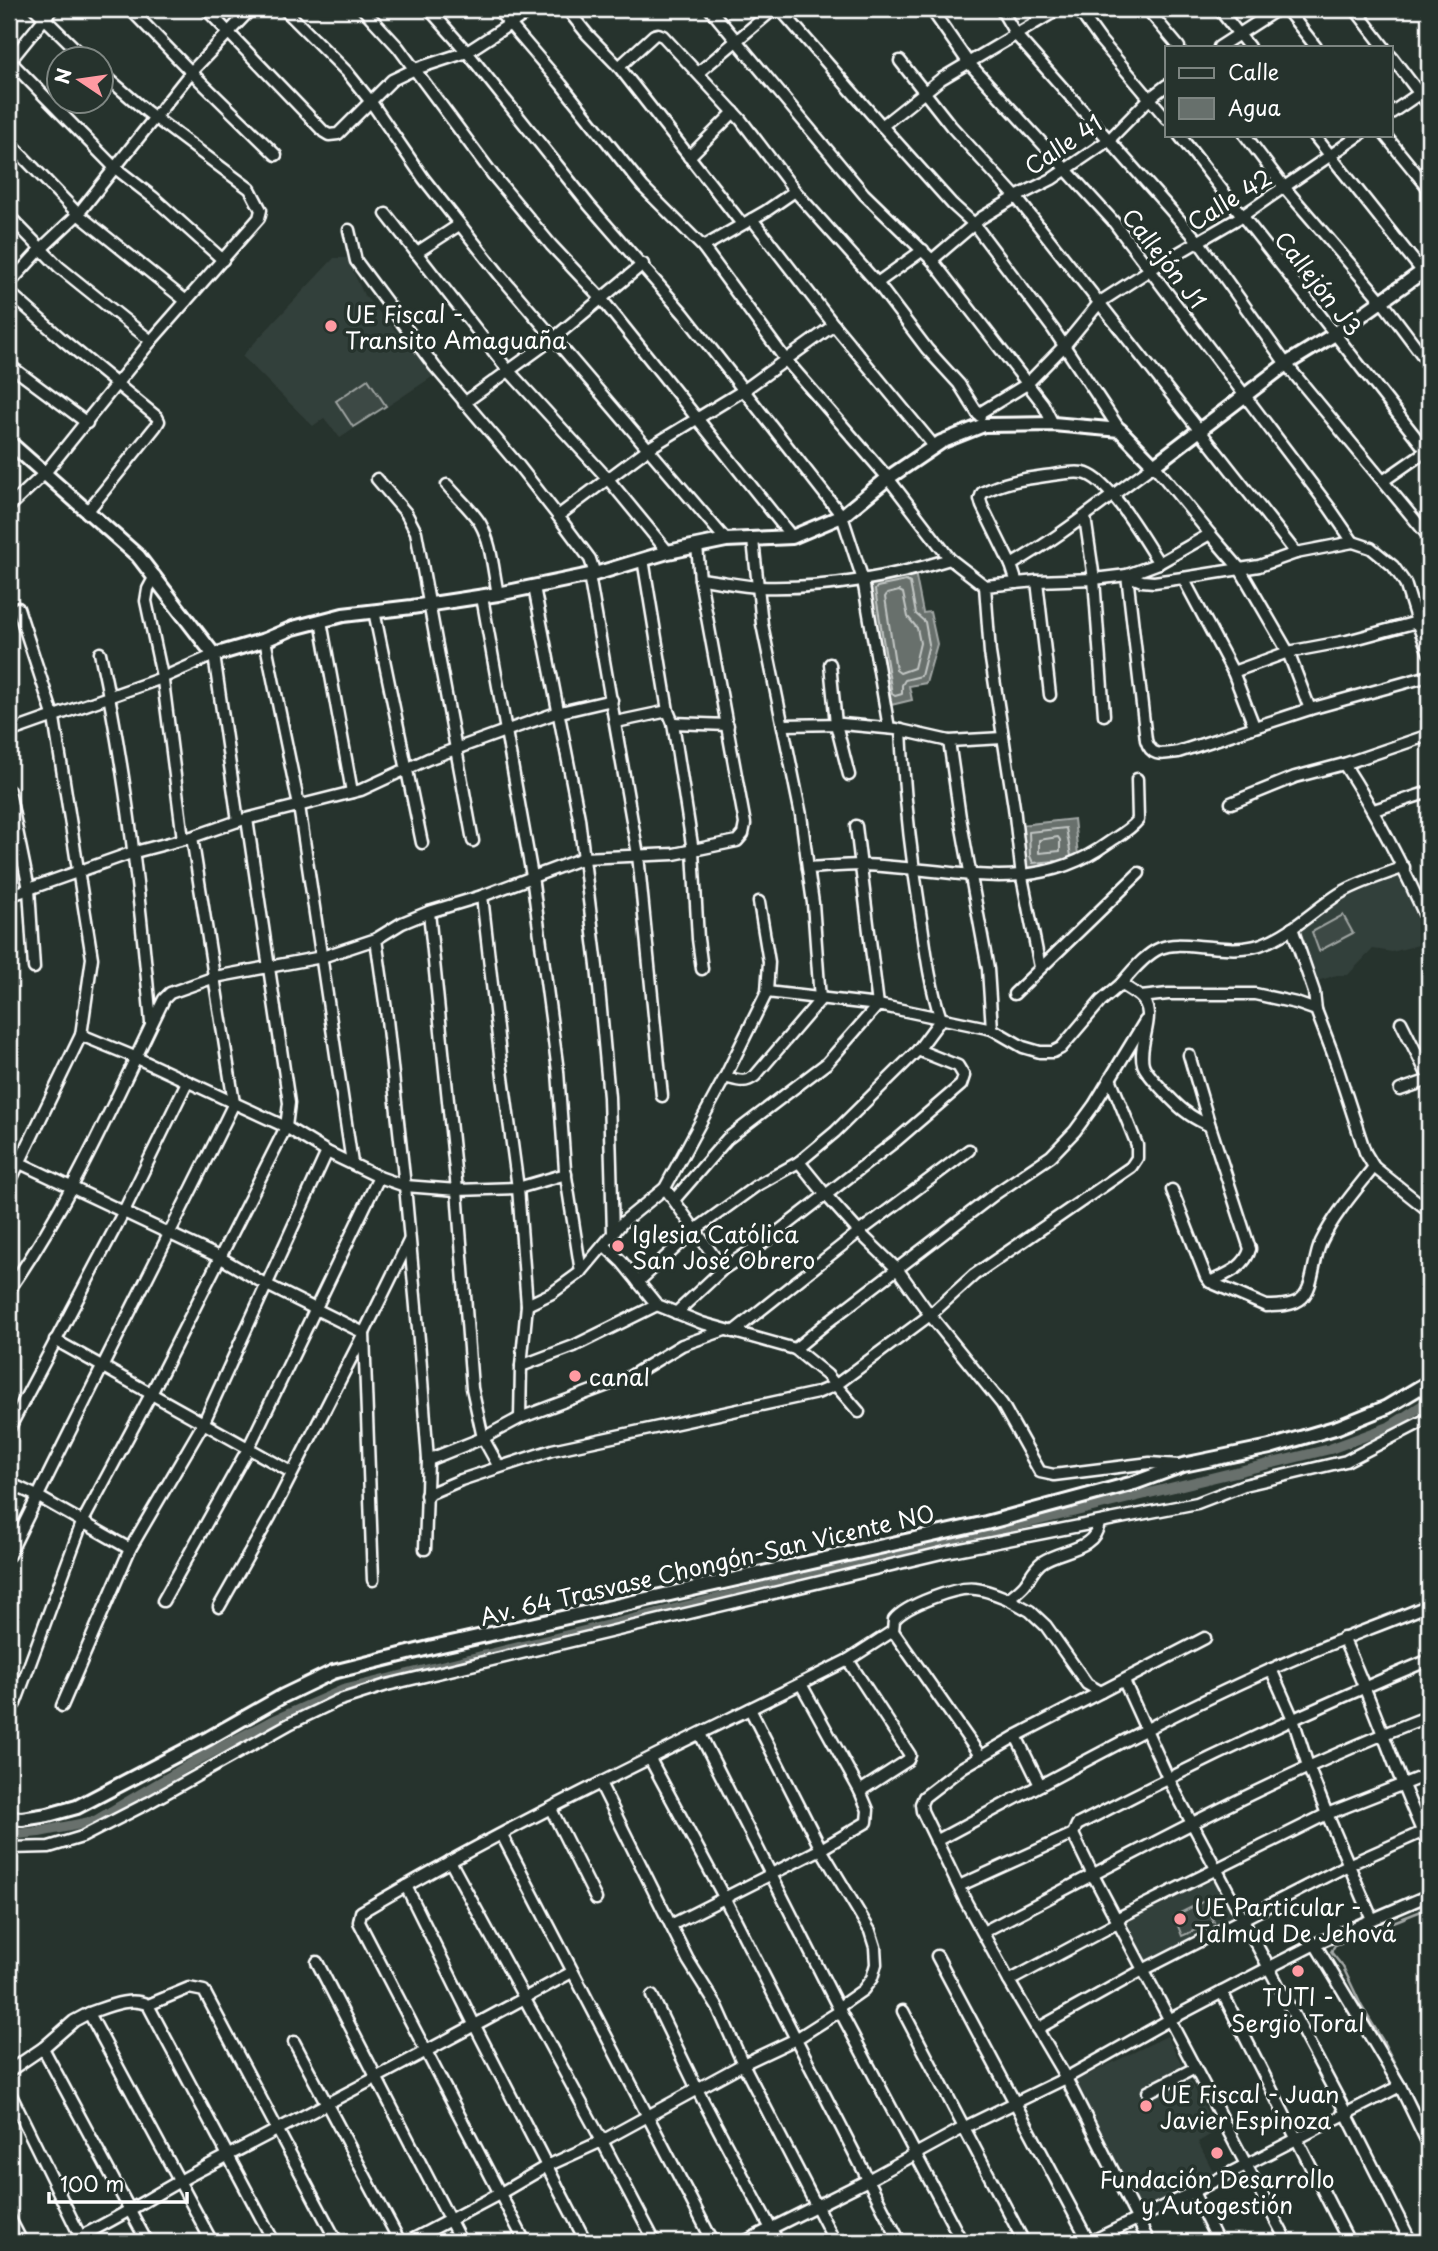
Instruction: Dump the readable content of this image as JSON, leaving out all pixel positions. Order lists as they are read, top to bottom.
{
  "streets": {
    "street": [
      "Calle 41",
      "Calle 42",
      "Callejón J1",
      "Callejón J3",
      "Av. 64 Trasvase Chongón-San Vicente NO"
    ]
  },
  "crossings": [
    ["Calle 41", "Callejón J1"],
    ["Calle 42", "Callejón J1"],
    ["Calle 42", "Callejón J3"]
  ],
  "places": [
    "UE Fiscal - Transito Amaguaña",
    "Iglesia Católica San José Obrero",
    "canal",
    "UE Particular - Talmud De Jehová",
    "TUTI - Sergio Toral",
    "UE Fiscal - Juan Javier Espinoza",
    "Fundación Desarrollo y Autogestión"
  ],
  "legend": ["Calle", "Agua"],
  "scale_bar": "100 m",
  "north": "left"
}
